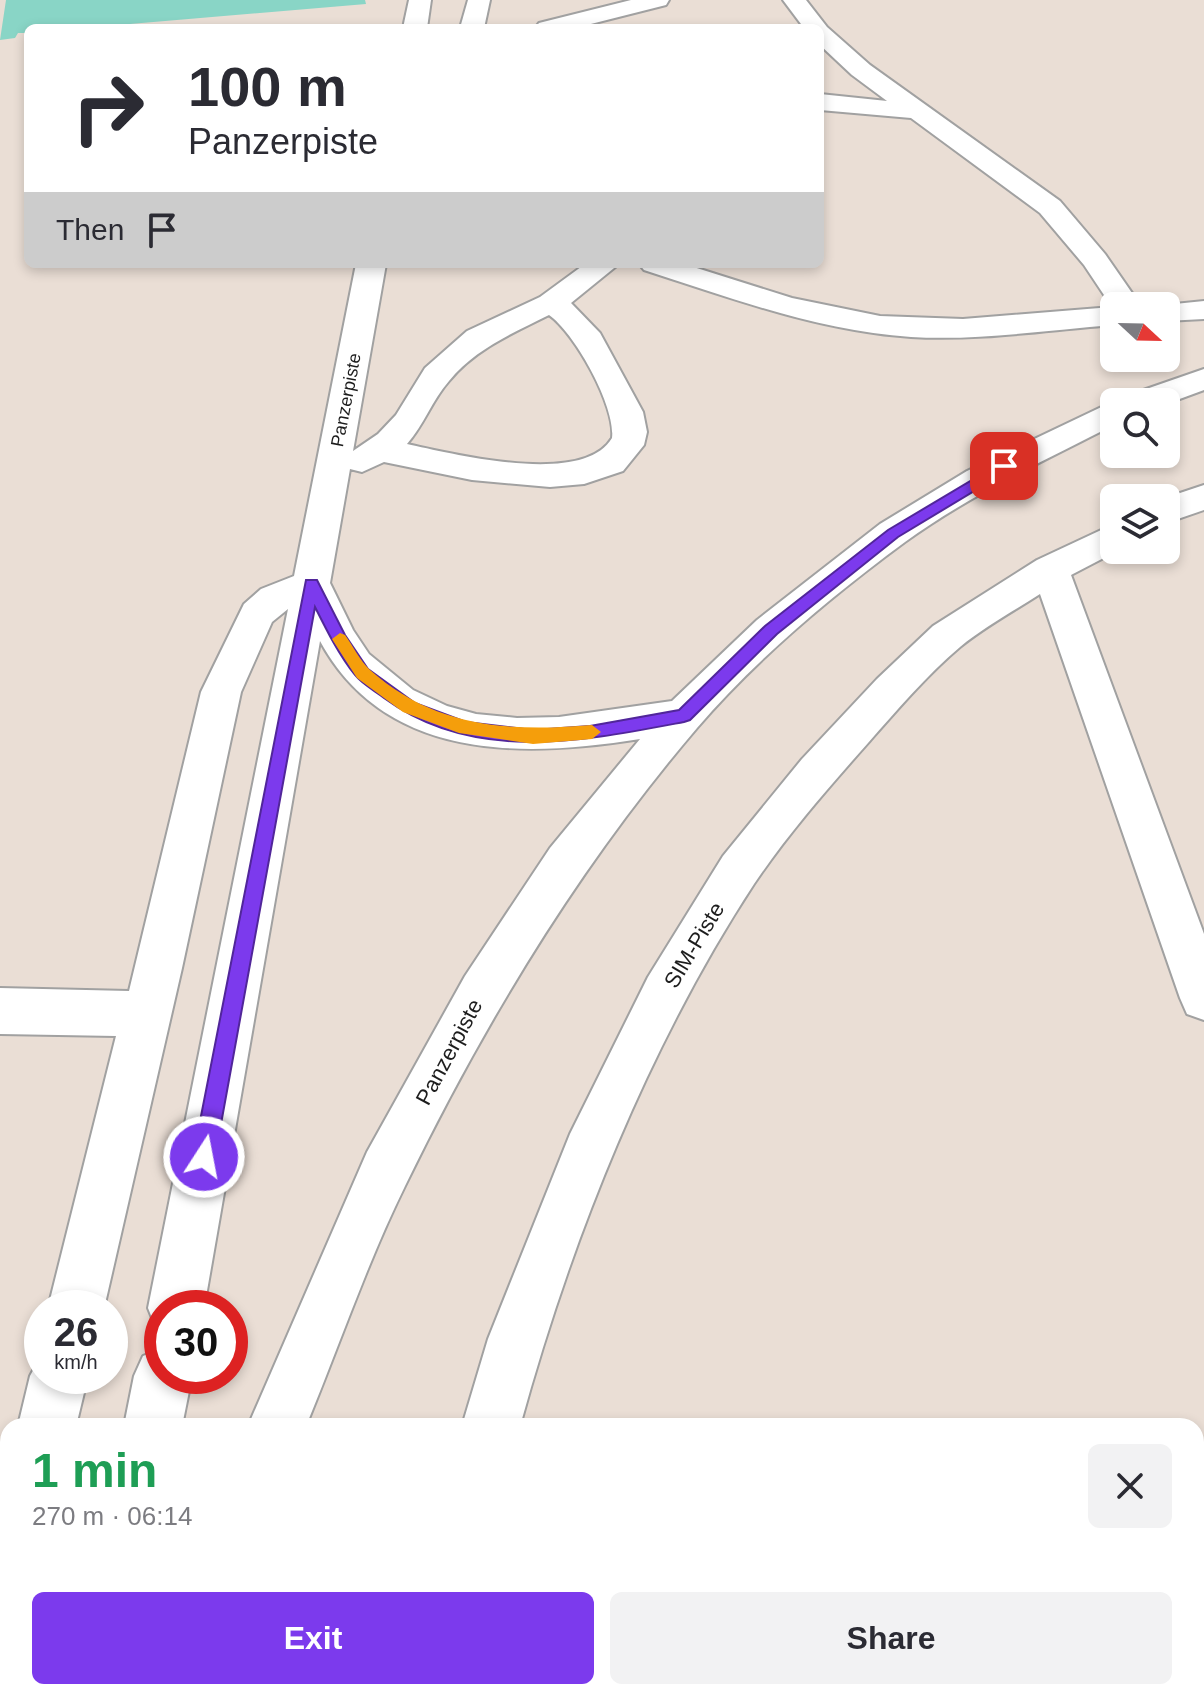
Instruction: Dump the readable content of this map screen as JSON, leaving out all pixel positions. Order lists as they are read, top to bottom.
{
  "streets": {
    "street": ["Panzerpiste", "SIM-Piste"]
  },
  "north": "right",
  "page": {
    "turn": ["100 m", "Panzerpiste"],
    "then": "Then",
    "speed": "26 km/h",
    "limit": "30",
    "heading": ["1 min", "270 m · 06:14"],
    "buttons": ["Exit", "Share"]
  }
}
